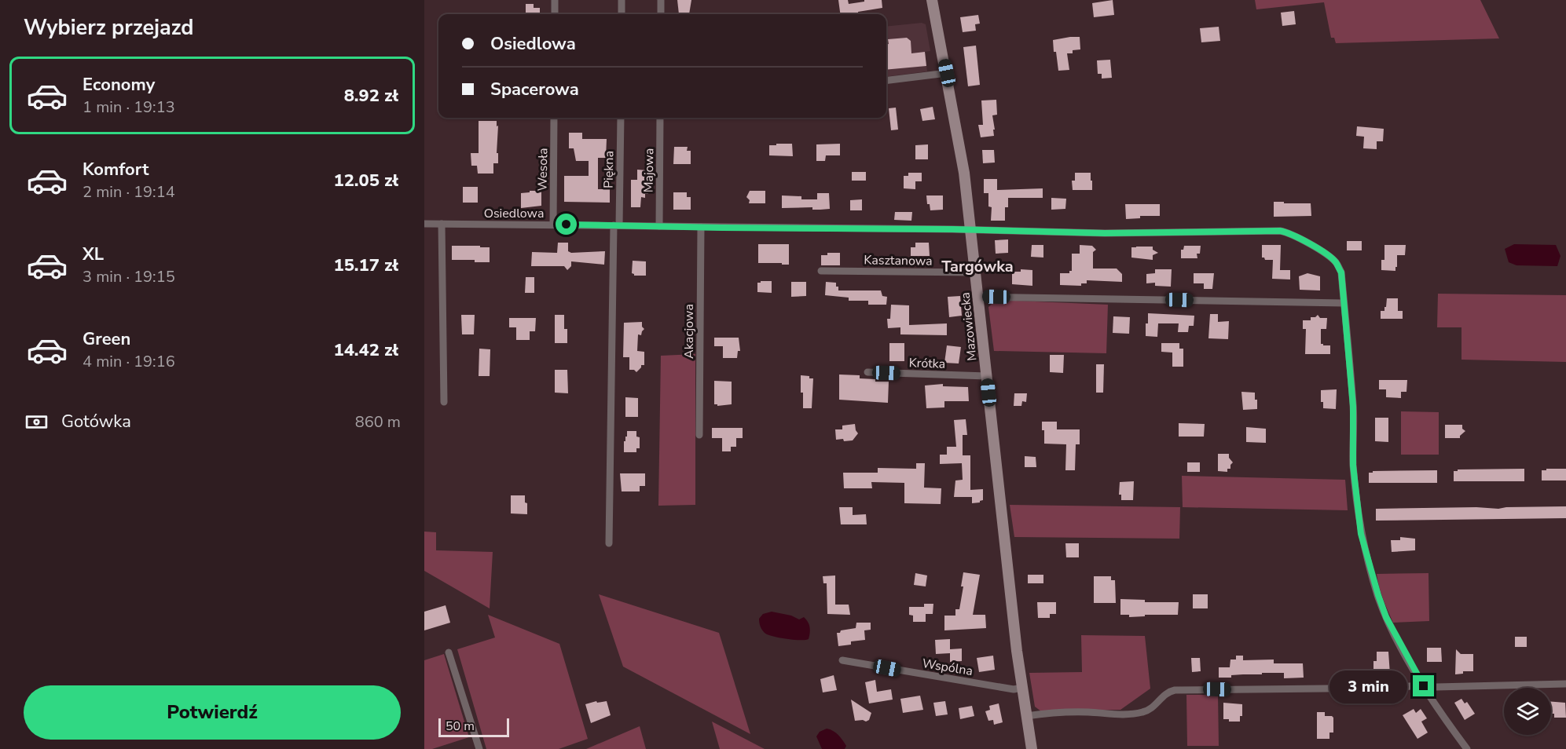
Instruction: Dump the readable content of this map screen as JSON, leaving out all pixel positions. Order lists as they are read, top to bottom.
{
  "streets": {
    "street": [
      "Wesoła",
      "Piękna",
      "Majowa",
      "Osiedlowa",
      "Kasztanowa",
      "Mazowiecka",
      "Akacjowa",
      "Krótka",
      "Wspólna"
    ]
  },
  "crossings": [
    ["Wesoła", "Osiedlowa"],
    ["Piękna", "Osiedlowa"],
    ["Majowa", "Osiedlowa"],
    ["Osiedlowa", "Mazowiecka"],
    ["Osiedlowa", "Akacjowa"],
    ["Kasztanowa", "Mazowiecka"],
    ["Mazowiecka", "Krótka"],
    ["Mazowiecka", "Wspólna"]
  ],
  "districts": ["Targówka"],
  "scale_bar": "50 m",
  "page": {
    "heading": "Wybierz przejazd",
    "banner": ["Osiedlowa", "Spacerowa"],
    "list": [
      {
        "name": "Economy",
        "note": "1 min · 19:13",
        "value": "8.92 zł"
      },
      {
        "name": "Komfort",
        "note": "2 min · 19:14",
        "value": "12.05 zł"
      },
      {
        "name": "XL",
        "note": "3 min · 19:15",
        "value": "15.17 zł"
      },
      {
        "name": "Green",
        "note": "4 min · 19:16",
        "value": "14.42 zł"
      }
    ],
    "pay": ["Gotówka", "860 m"],
    "bubble": "3 min",
    "buttons": "Potwierdź",
    "scale": "50 m"
  }
}
